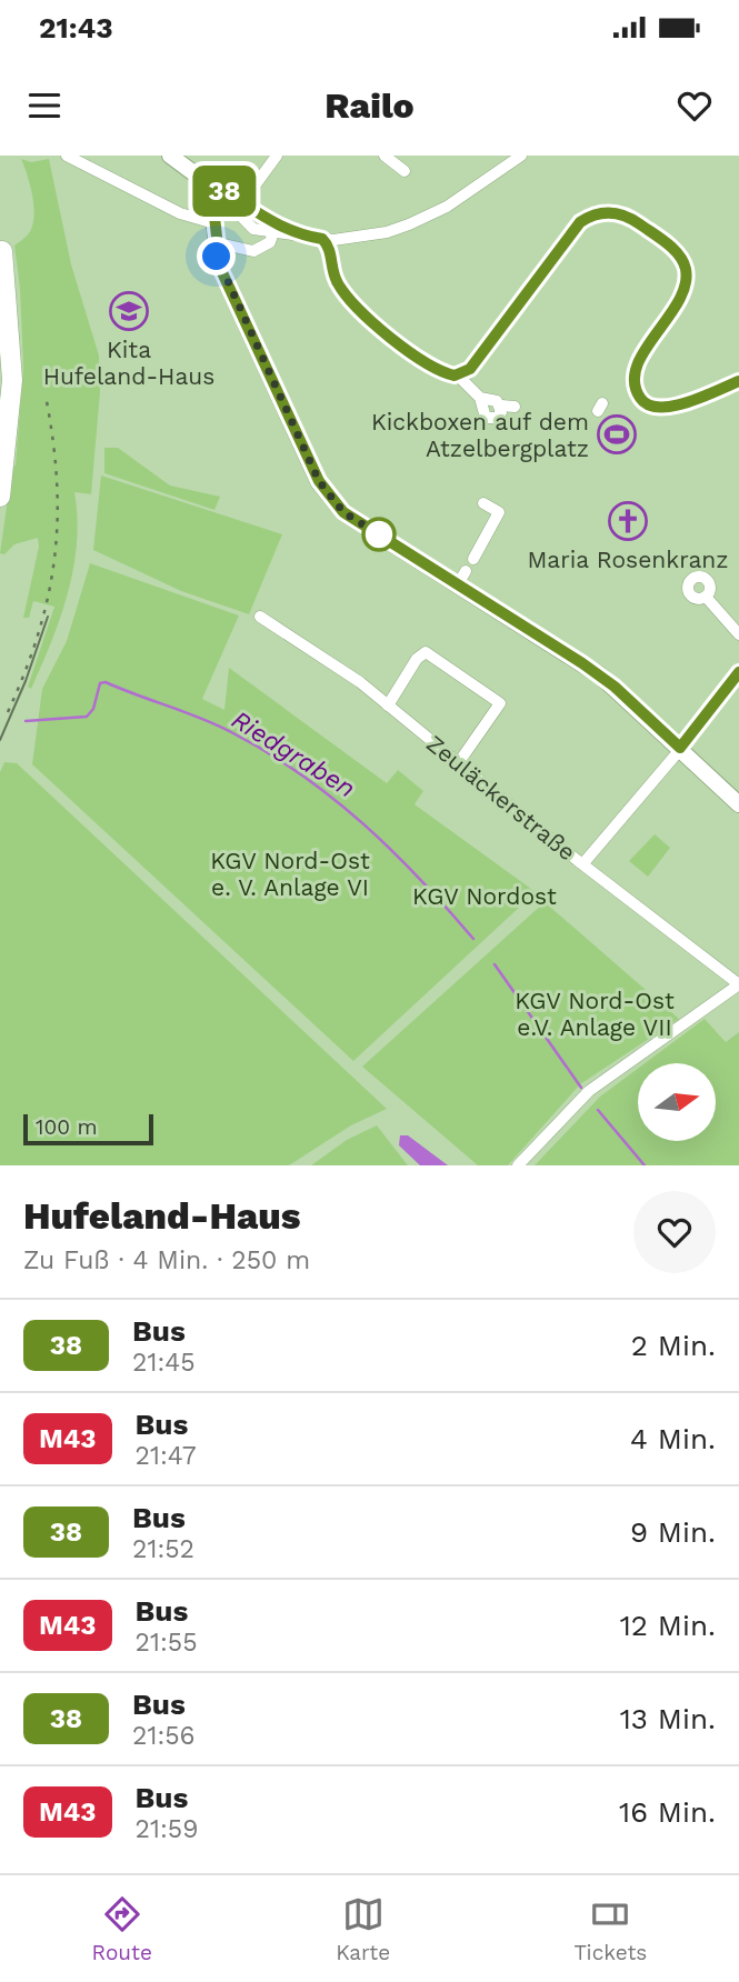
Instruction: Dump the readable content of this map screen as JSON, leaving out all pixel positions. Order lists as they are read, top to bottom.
{
  "streets": {
    "street": ["Zeuläckerstraße"]
  },
  "water": ["Riedgraben"],
  "parks": ["KGV Nord-Ost e. V. Anlage VI", "KGV Nordost", "KGV Nord-Ost e.V. Anlage VII"],
  "places": {
    "school or university": ["Kita Hufeland-Haus"],
    "sports": ["Kickboxen auf dem Atzelbergplatz"],
    "church": ["Maria Rosenkranz"]
  },
  "lines": ["bus line 38"],
  "scale_bar": "100 m",
  "north": "right",
  "page": {
    "status": "21:43",
    "header": "Railo",
    "on_map": "38",
    "scale": "100 m",
    "heading": ["Hufeland-Haus", "Zu Fuß · 4 Min. · 250 m"],
    "list": [
      {
        "mark": "38",
        "name": "Bus",
        "note": "21:45",
        "value": "2 Min."
      },
      {
        "mark": "M43",
        "name": "Bus",
        "note": "21:47",
        "value": "4 Min."
      },
      {
        "mark": "38",
        "name": "Bus",
        "note": "21:52",
        "value": "9 Min."
      },
      {
        "mark": "M43",
        "name": "Bus",
        "note": "21:55",
        "value": "12 Min."
      },
      {
        "mark": "38",
        "name": "Bus",
        "note": "21:56",
        "value": "13 Min."
      },
      {
        "mark": "M43",
        "name": "Bus",
        "note": "21:59",
        "value": "16 Min."
      }
    ],
    "tabs": ["Route", "Karte", "Tickets"]
  }
}
